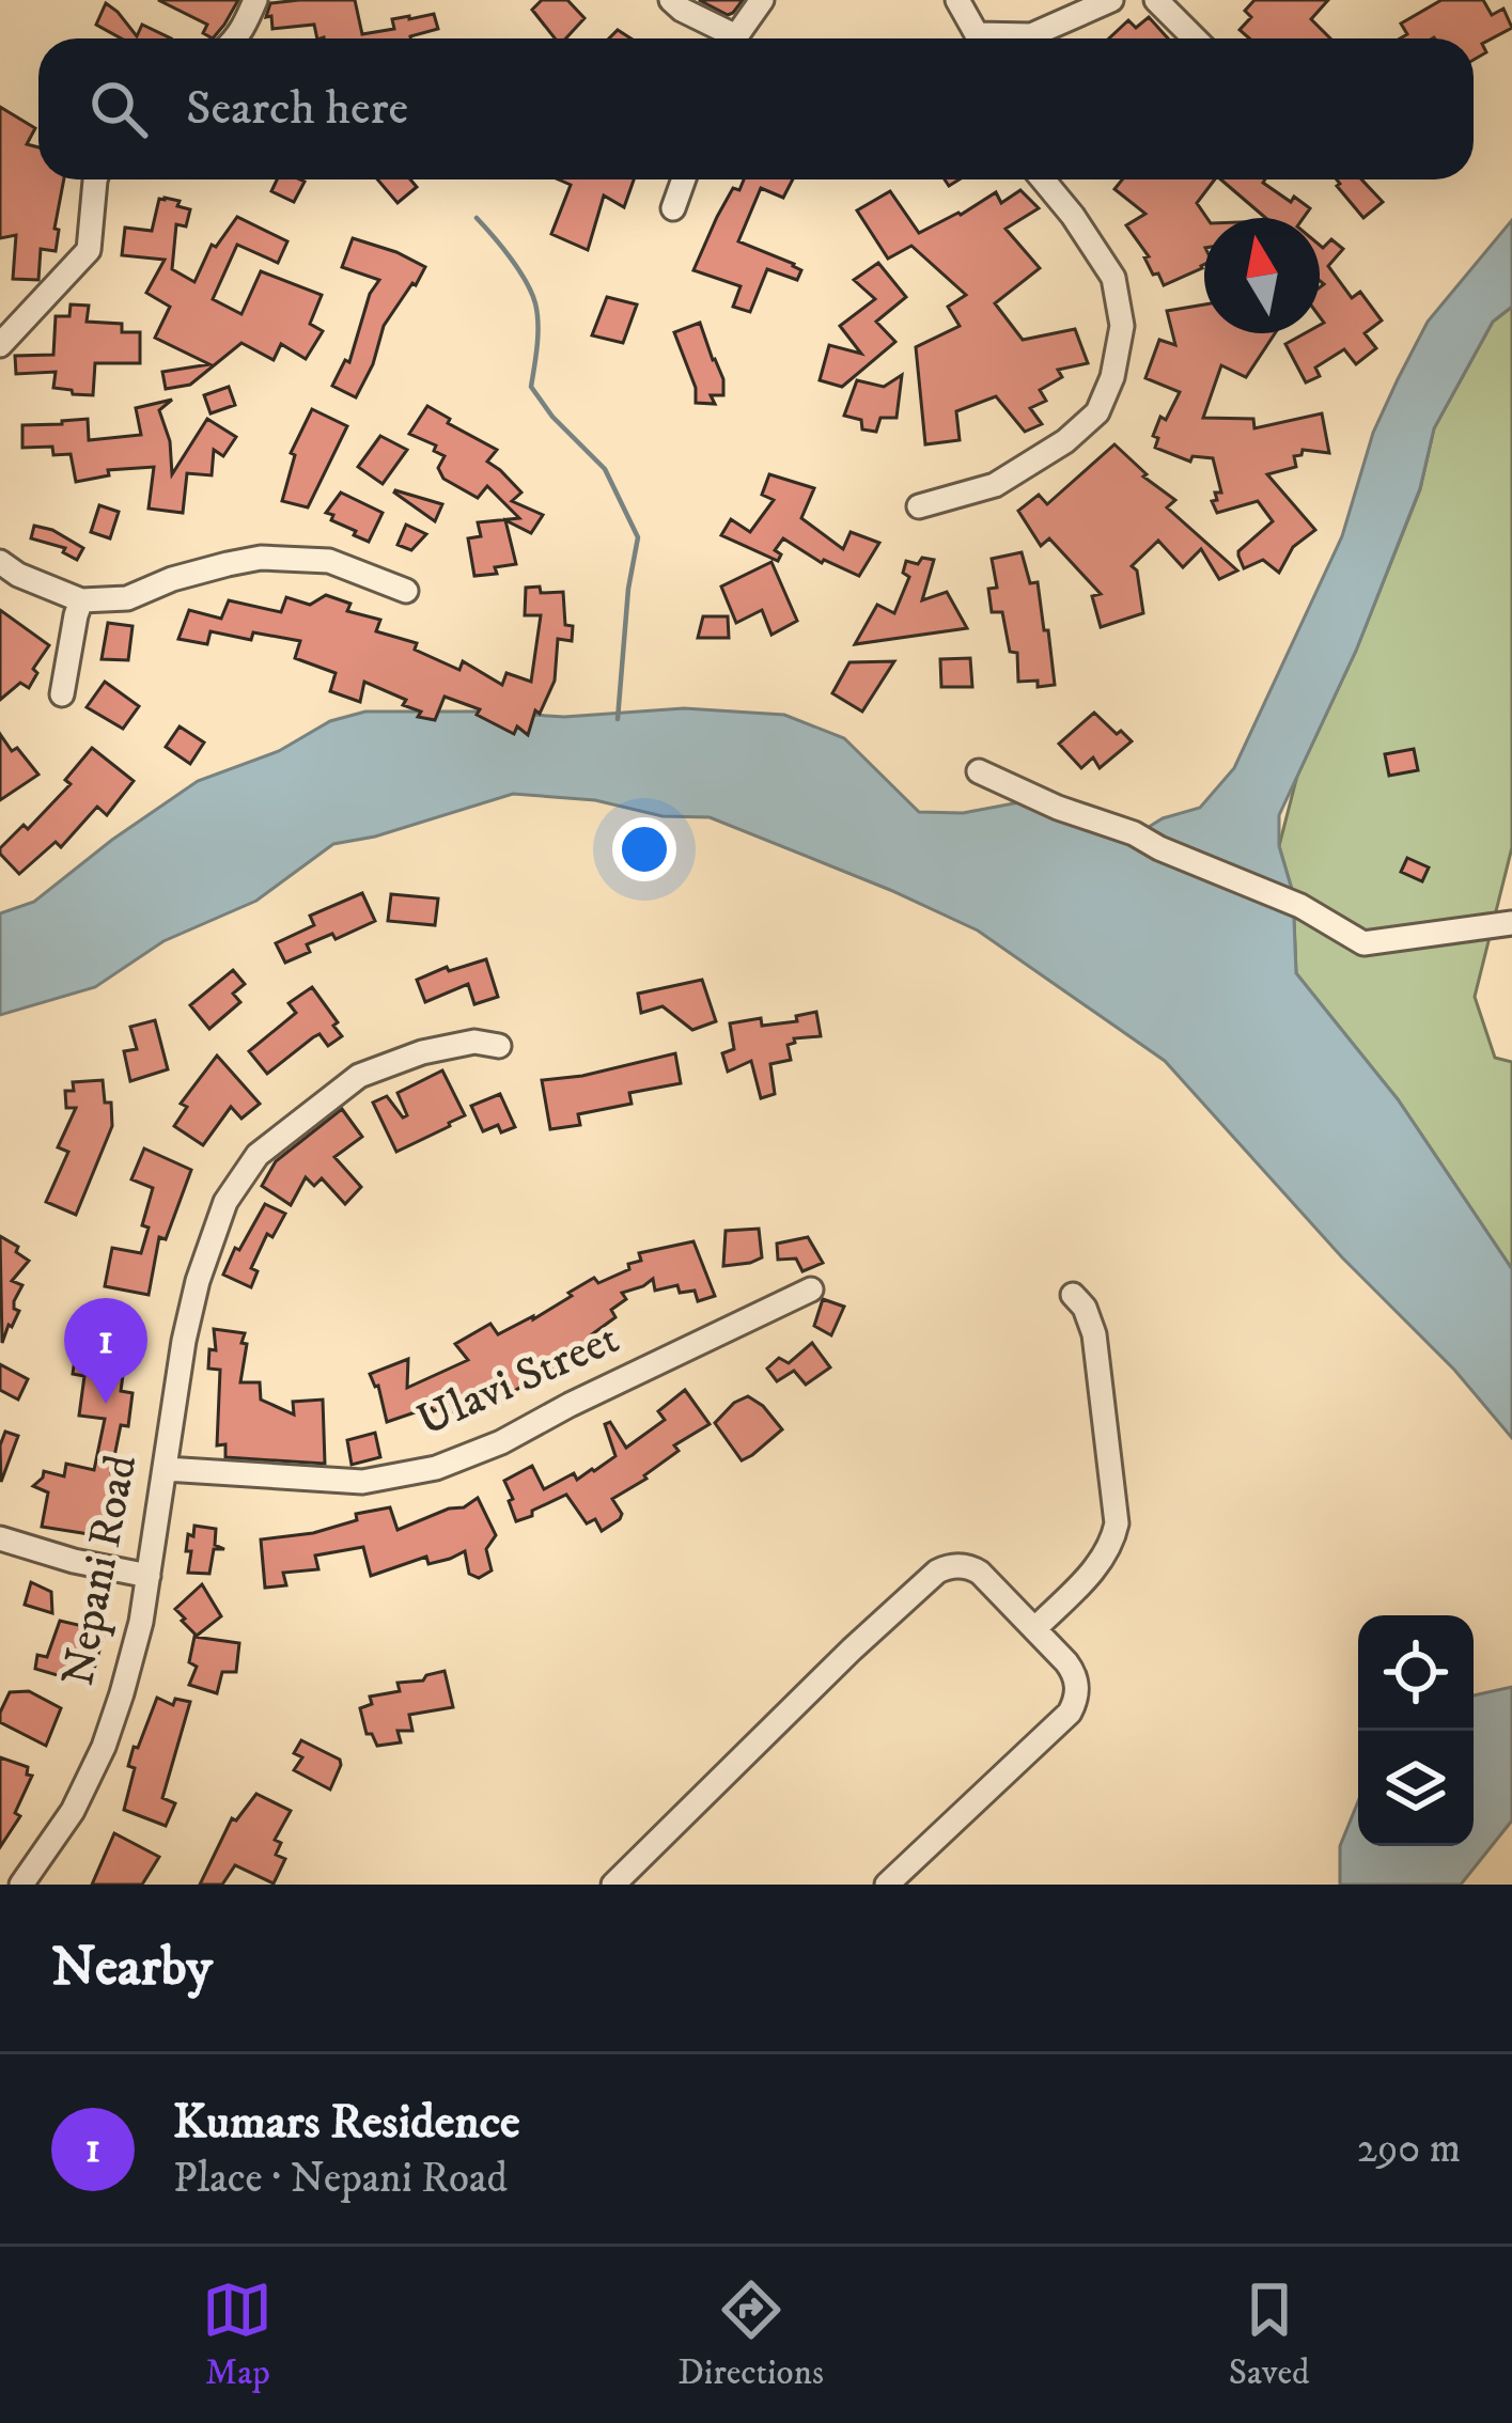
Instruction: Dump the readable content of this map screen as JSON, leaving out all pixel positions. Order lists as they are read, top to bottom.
{
  "streets": {
    "street": ["Ulavi Street", "Nepani Road"]
  },
  "crossings": [
    ["Ulavi Street", "Nepani Road"]
  ],
  "north": "top",
  "page": {
    "search": "Search here",
    "pins": "1",
    "heading": "Nearby",
    "list": [
      {
        "mark": "1",
        "name": "Kumars Residence",
        "note": "Place · Nepani Road",
        "value": "290 m"
      }
    ],
    "nav": ["Map", "Directions", "Saved"]
  }
}
